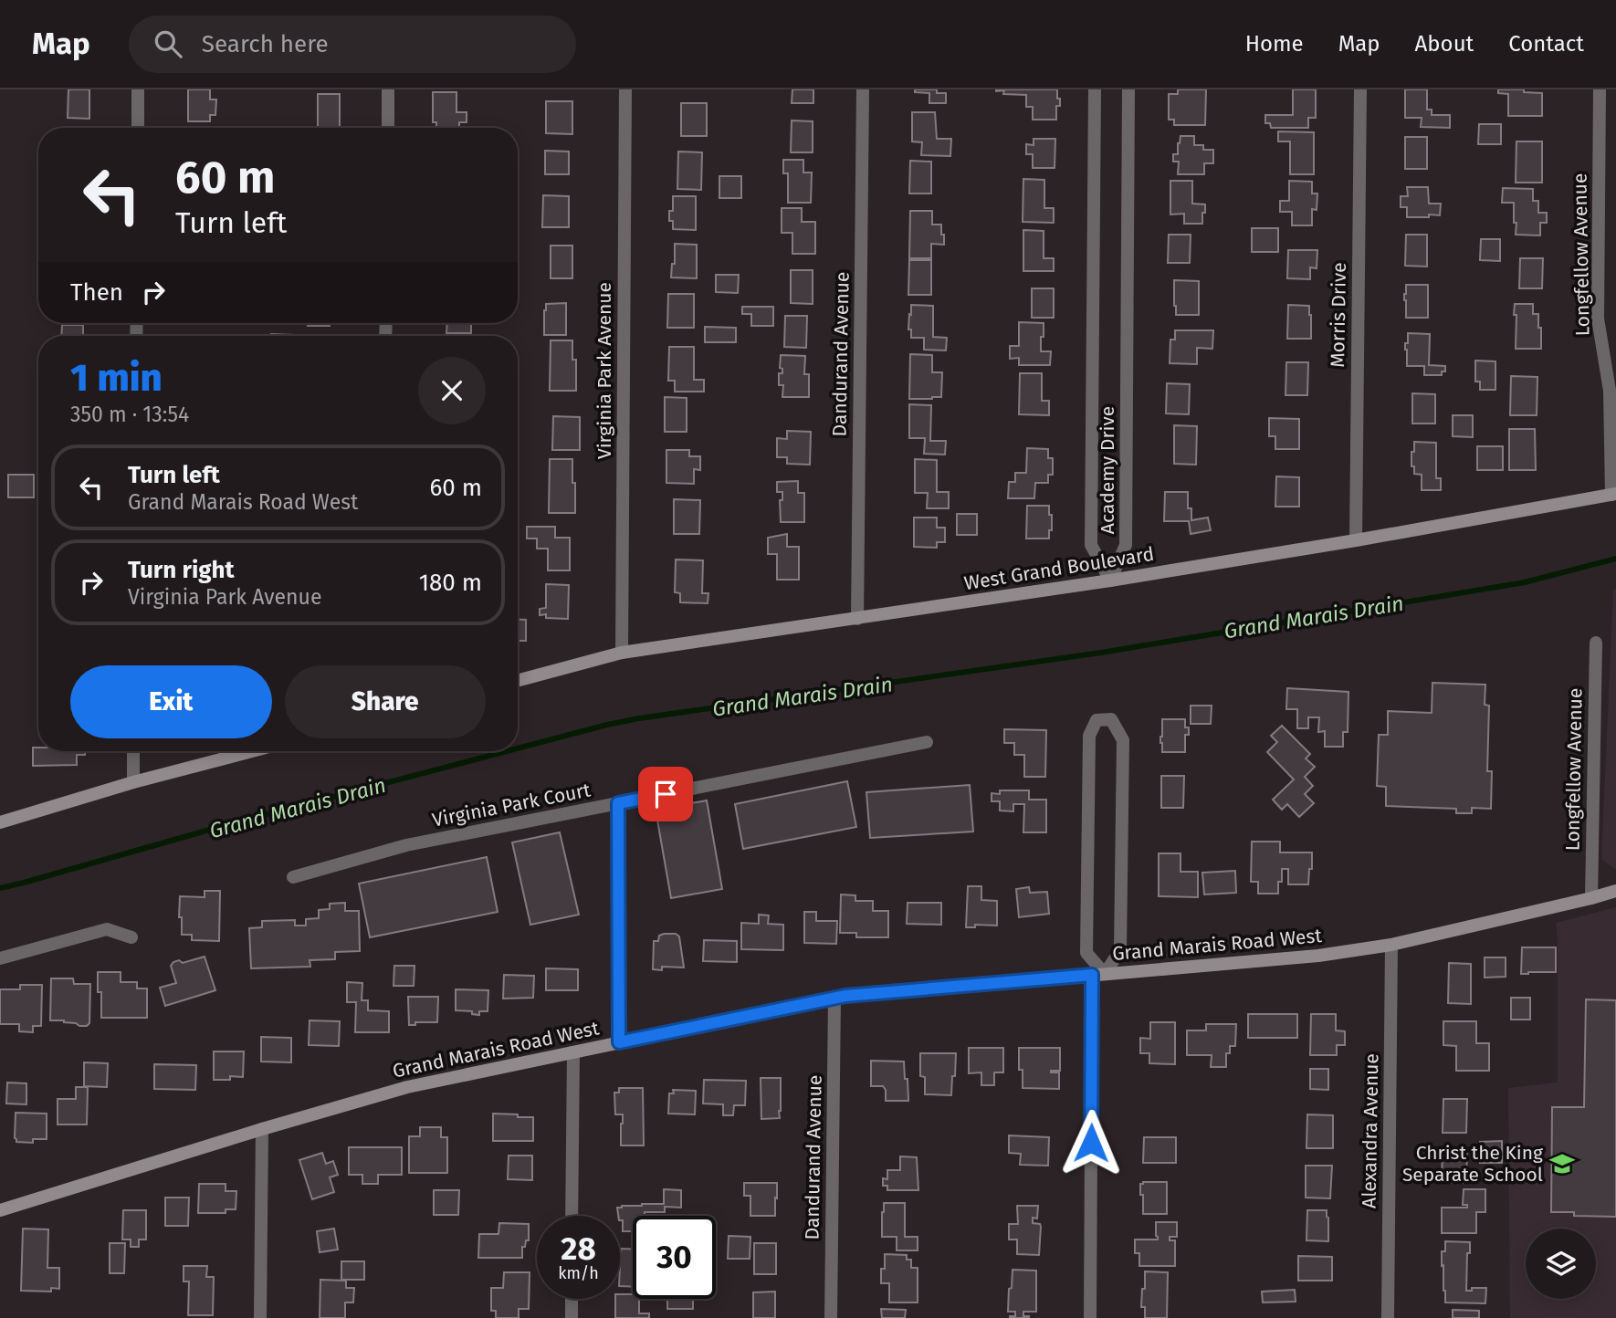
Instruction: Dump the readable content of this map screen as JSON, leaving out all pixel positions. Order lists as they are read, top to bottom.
{
  "streets": {
    "street": [
      "Longfellow Avenue",
      "Morris Drive",
      "Dandurand Avenue",
      "Virginia Park Avenue",
      "Academy Drive",
      "West Grand Boulevard",
      "Virginia Park Court",
      "Grand Marais Road West",
      "Alexandra Avenue"
    ]
  },
  "crossings": [
    ["Longfellow Avenue", "West Grand Boulevard"],
    ["Longfellow Avenue", "Grand Marais Road West"],
    ["Morris Drive", "West Grand Boulevard"],
    ["Dandurand Avenue", "West Grand Boulevard"],
    ["Dandurand Avenue", "Grand Marais Road West"],
    ["Virginia Park Avenue", "West Grand Boulevard"],
    ["Academy Drive", "West Grand Boulevard"],
    ["Grand Marais Road West", "Alexandra Avenue"]
  ],
  "water": ["Grand Marais Drain"],
  "places": {
    "school or university": ["Christ the King Separate School"]
  },
  "page": {
    "header": "Map",
    "search": "Search here",
    "nav": [
      "Home",
      "Map",
      "About",
      "Contact"
    ],
    "turn": ["60 m", "Turn left"],
    "then": "Then",
    "heading": ["1 min", "350 m · 13:54"],
    "list": [
      {
        "name": "Turn left",
        "note": "Grand Marais Road West",
        "value": "60 m"
      },
      {
        "name": "Turn right",
        "note": "Virginia Park Avenue",
        "value": "180 m"
      }
    ],
    "buttons": ["Exit", "Share"],
    "speed": "28 km/h",
    "limit": "30"
  }
}
